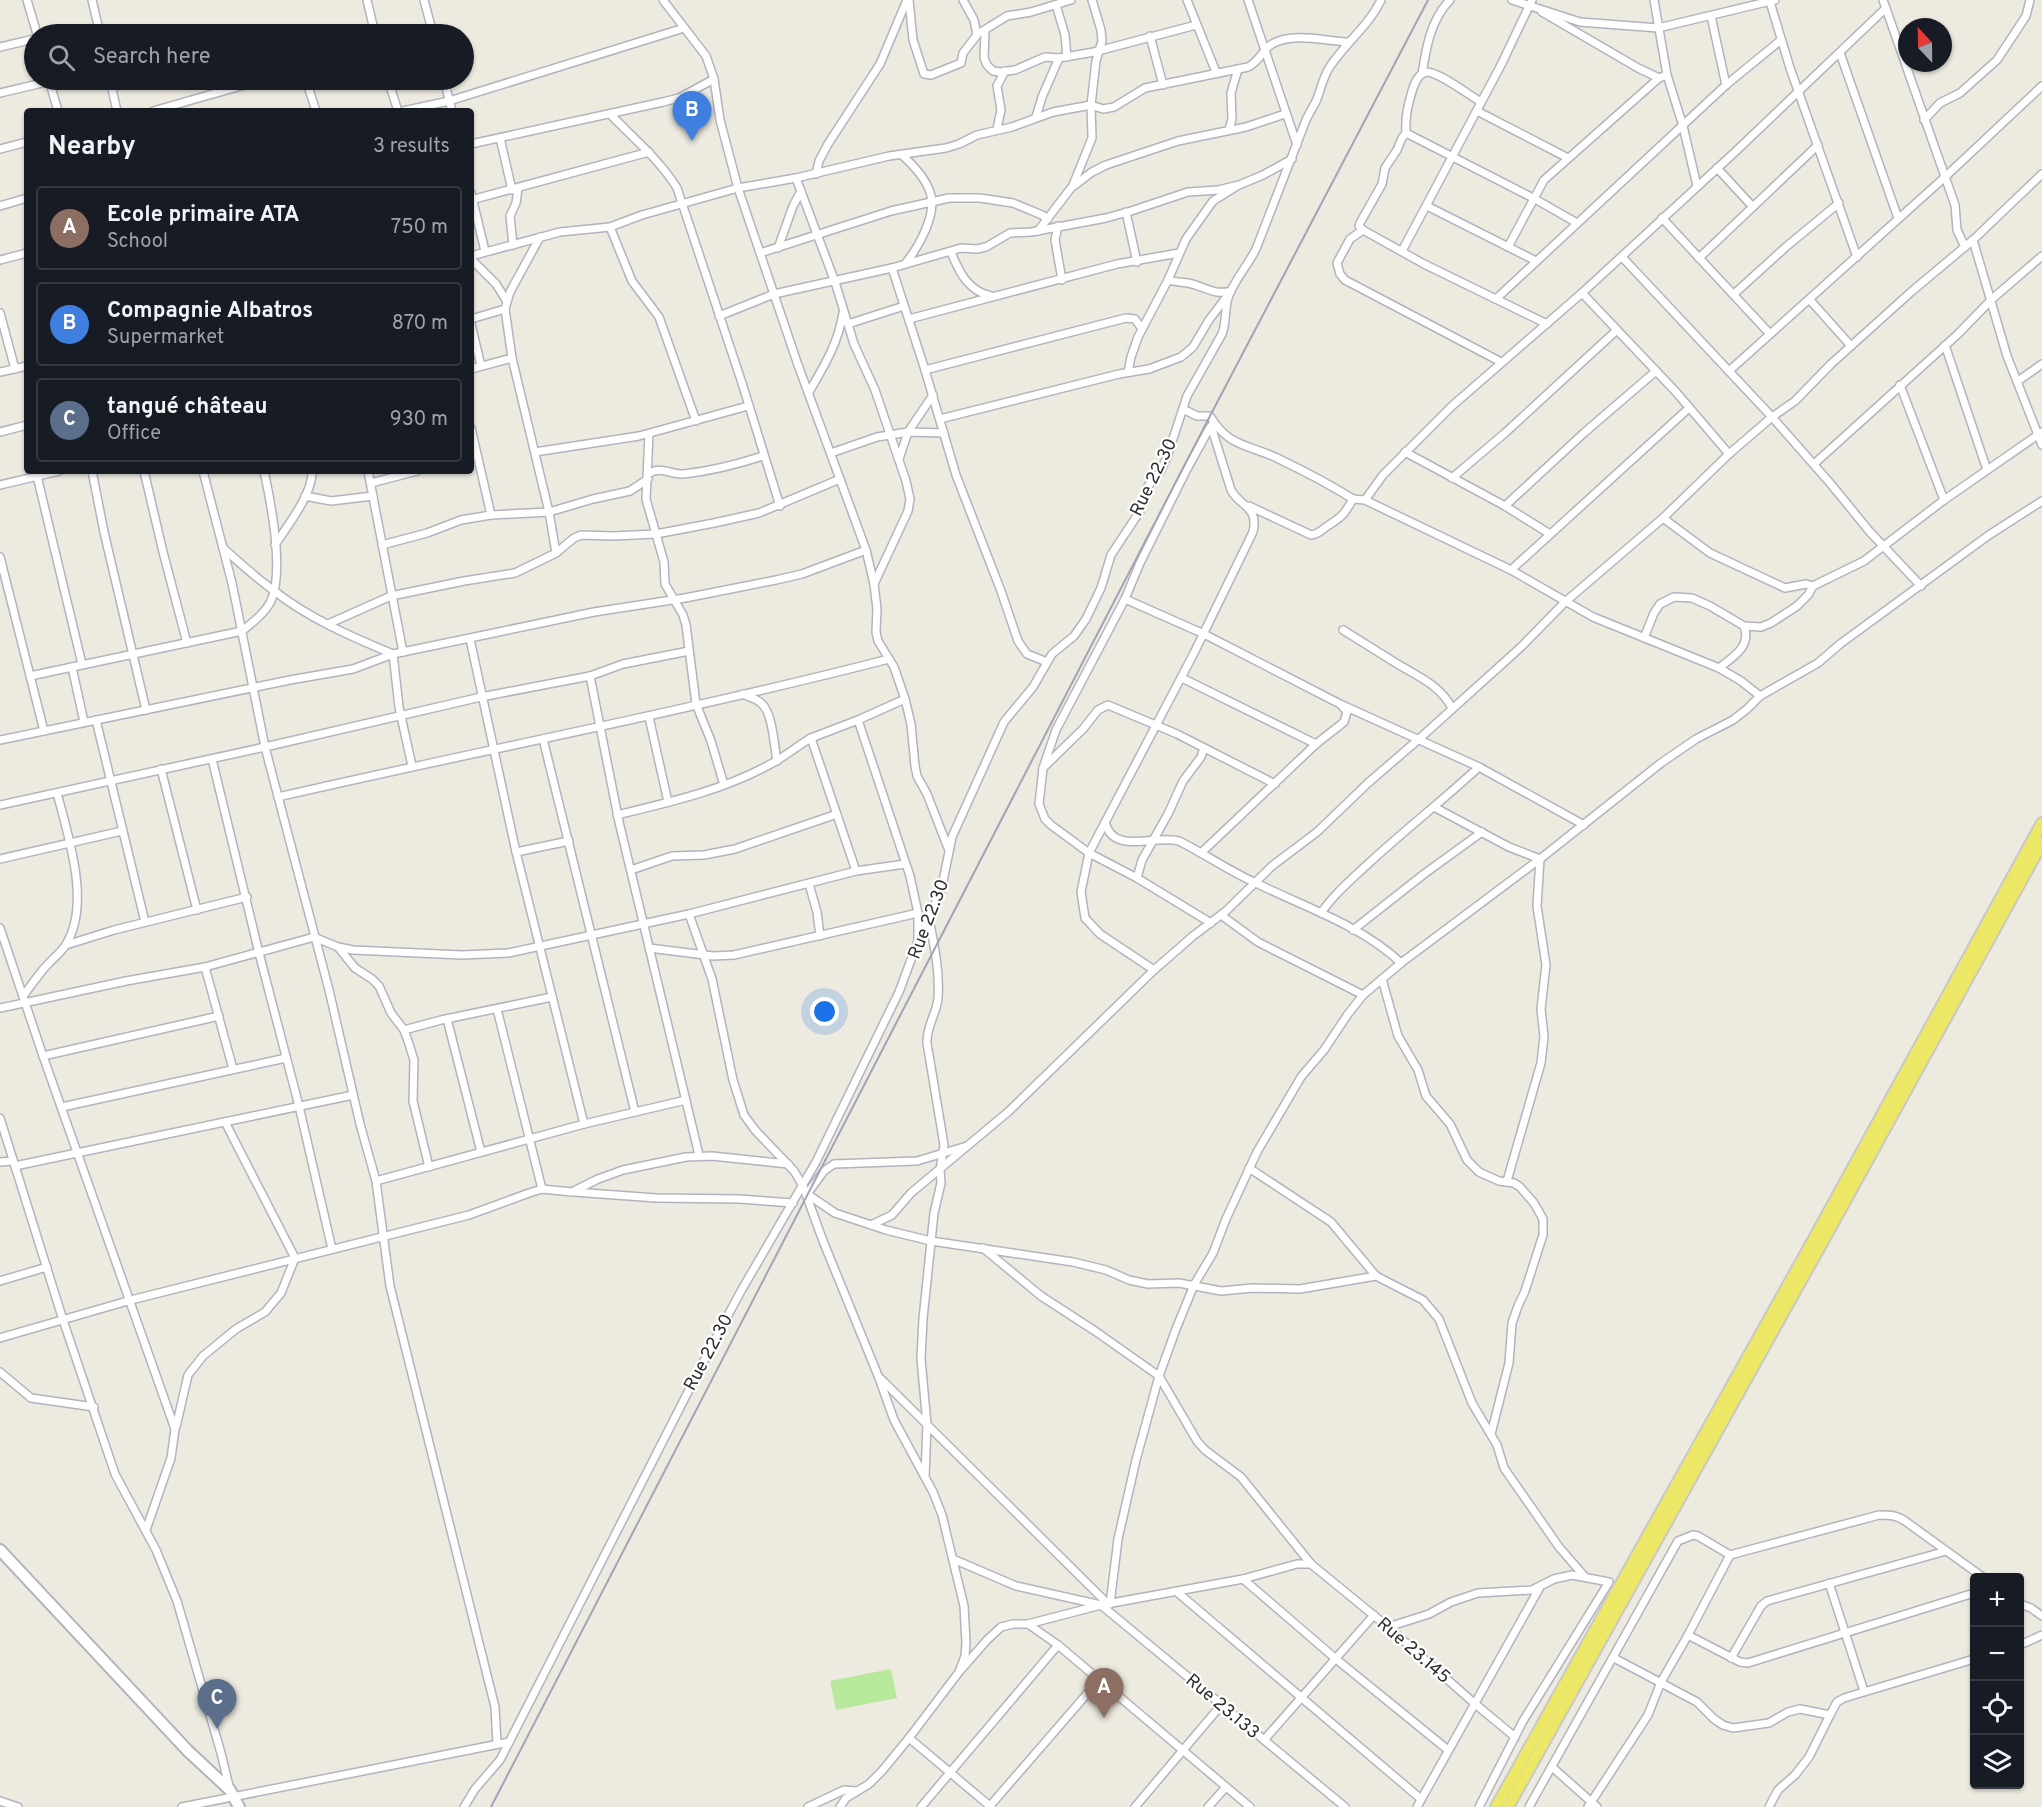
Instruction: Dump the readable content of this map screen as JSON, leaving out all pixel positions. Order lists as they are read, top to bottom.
{
  "streets": {
    "street": ["Rue 22.30", "Rue 23.145", "Rue 23.133"]
  },
  "north": "top",
  "page": {
    "search": "Search here",
    "pins": ["B", "A", "C"],
    "heading": ["Nearby", "3 results"],
    "list": [
      {
        "mark": "A",
        "name": "Ecole primaire ATA",
        "note": "School",
        "value": "750 m"
      },
      {
        "mark": "B",
        "name": "Compagnie Albatros",
        "note": "Supermarket",
        "value": "870 m"
      },
      {
        "mark": "C",
        "name": "tangué château",
        "note": "Office",
        "value": "930 m"
      }
    ],
    "map_buttons": ["+", "−"]
  }
}
